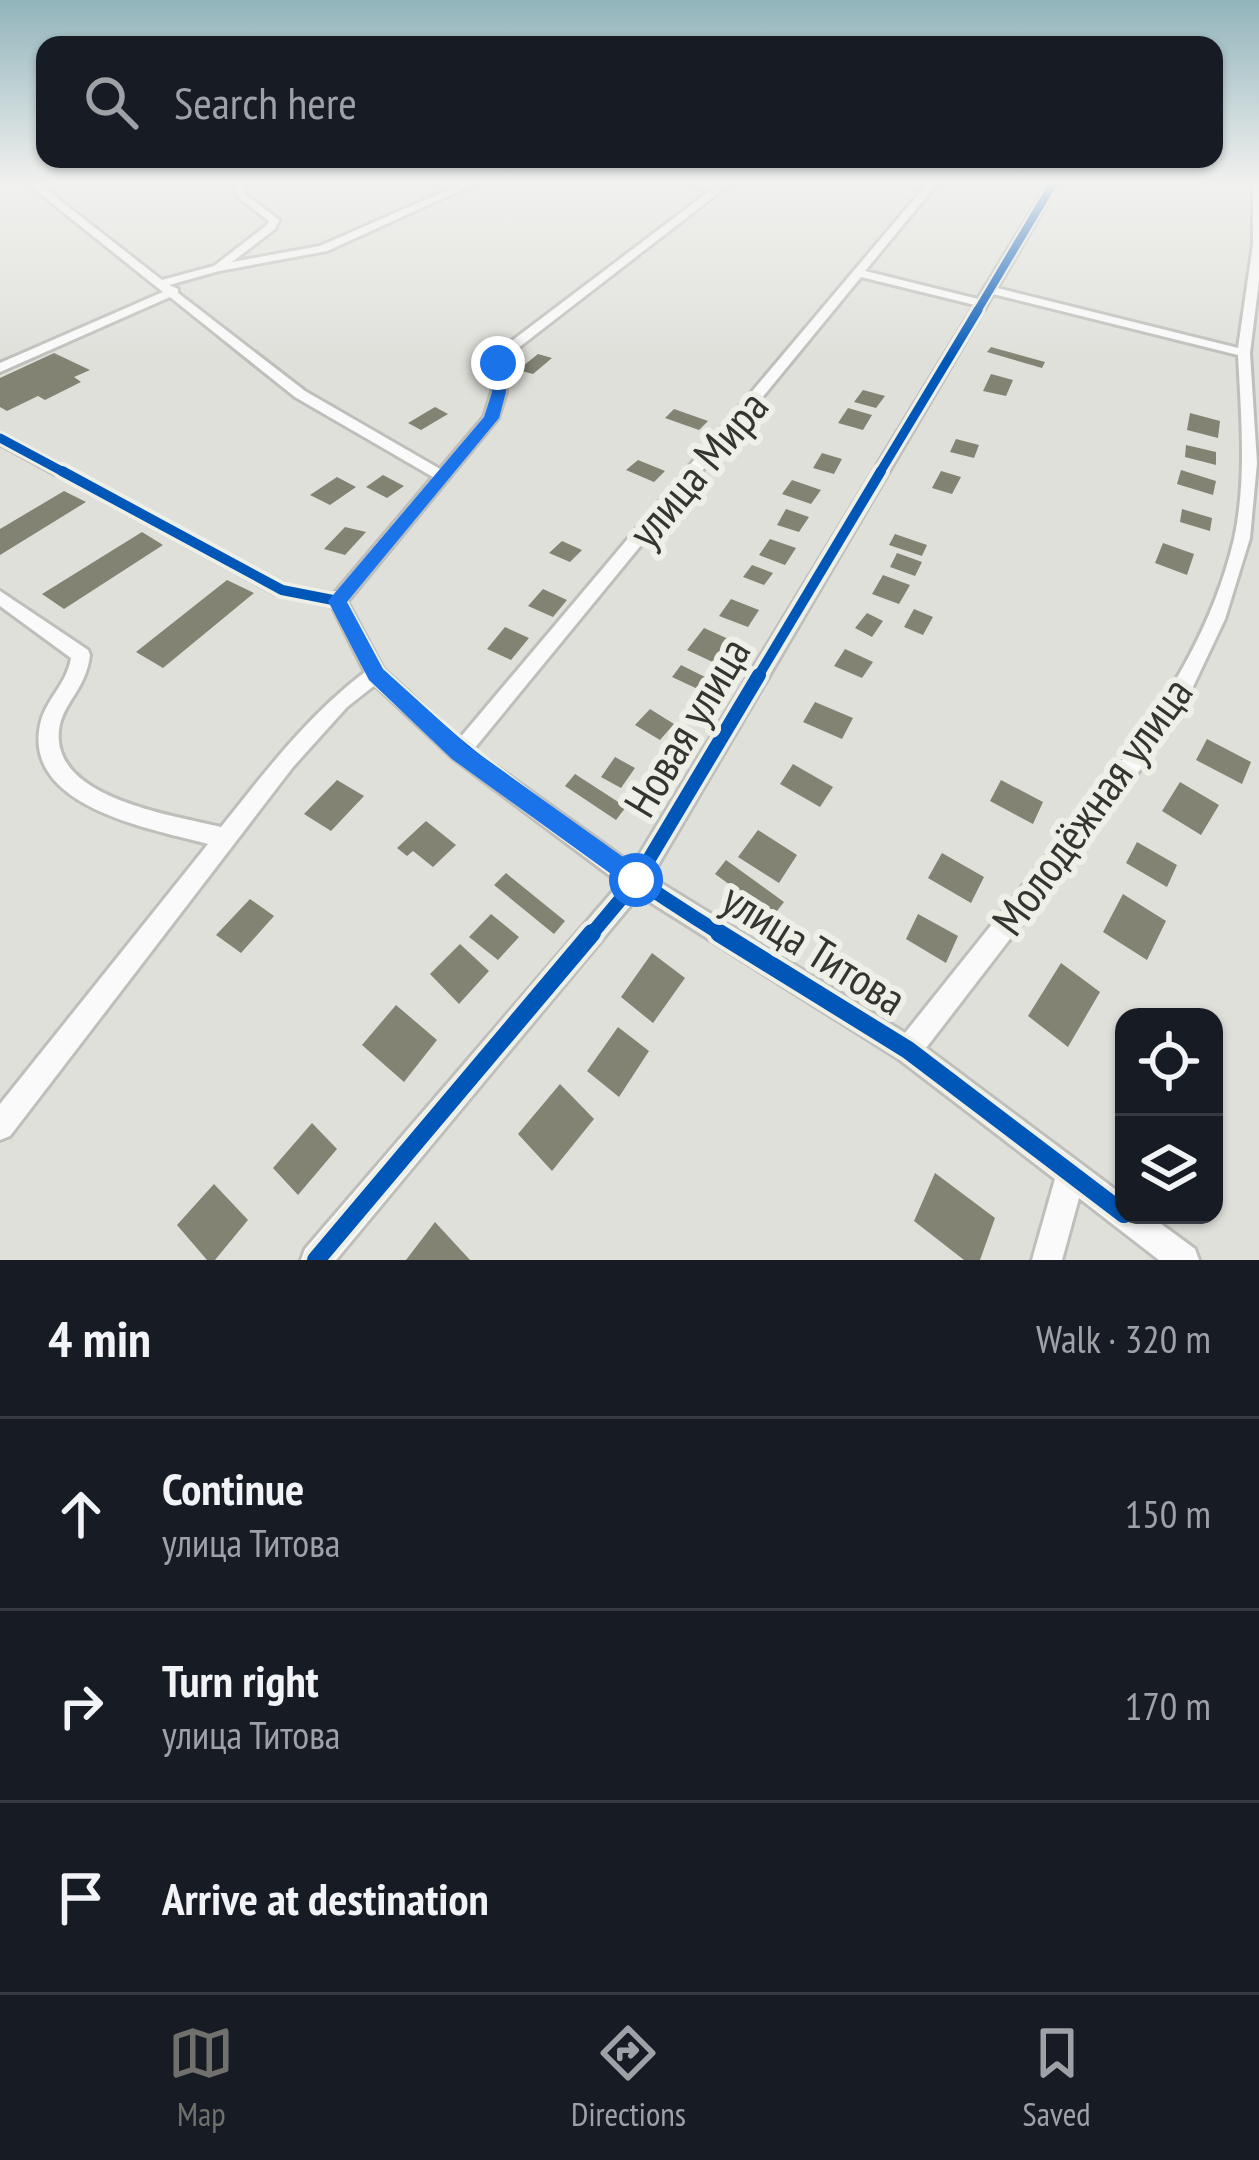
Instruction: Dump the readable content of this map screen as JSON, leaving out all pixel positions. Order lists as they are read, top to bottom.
{
  "streets": {
    "street": [
      "улица Мира",
      "Новая улица",
      "Молодёжная улица",
      "улица Титова"
    ]
  },
  "crossings": [
    ["улица Мира", "улица Титова"],
    ["Новая улица", "улица Титова"],
    ["Молодёжная улица", "улица Титова"]
  ],
  "page": {
    "search": "Search here",
    "heading": ["4 min", "Walk · 320 m"],
    "list": [
      ["Continue", "улица Титова", "150 m"],
      ["Turn right", "улица Титова", "170 m"],
      "Arrive at destination"
    ],
    "nav": ["Map", "Directions", "Saved"]
  }
}
